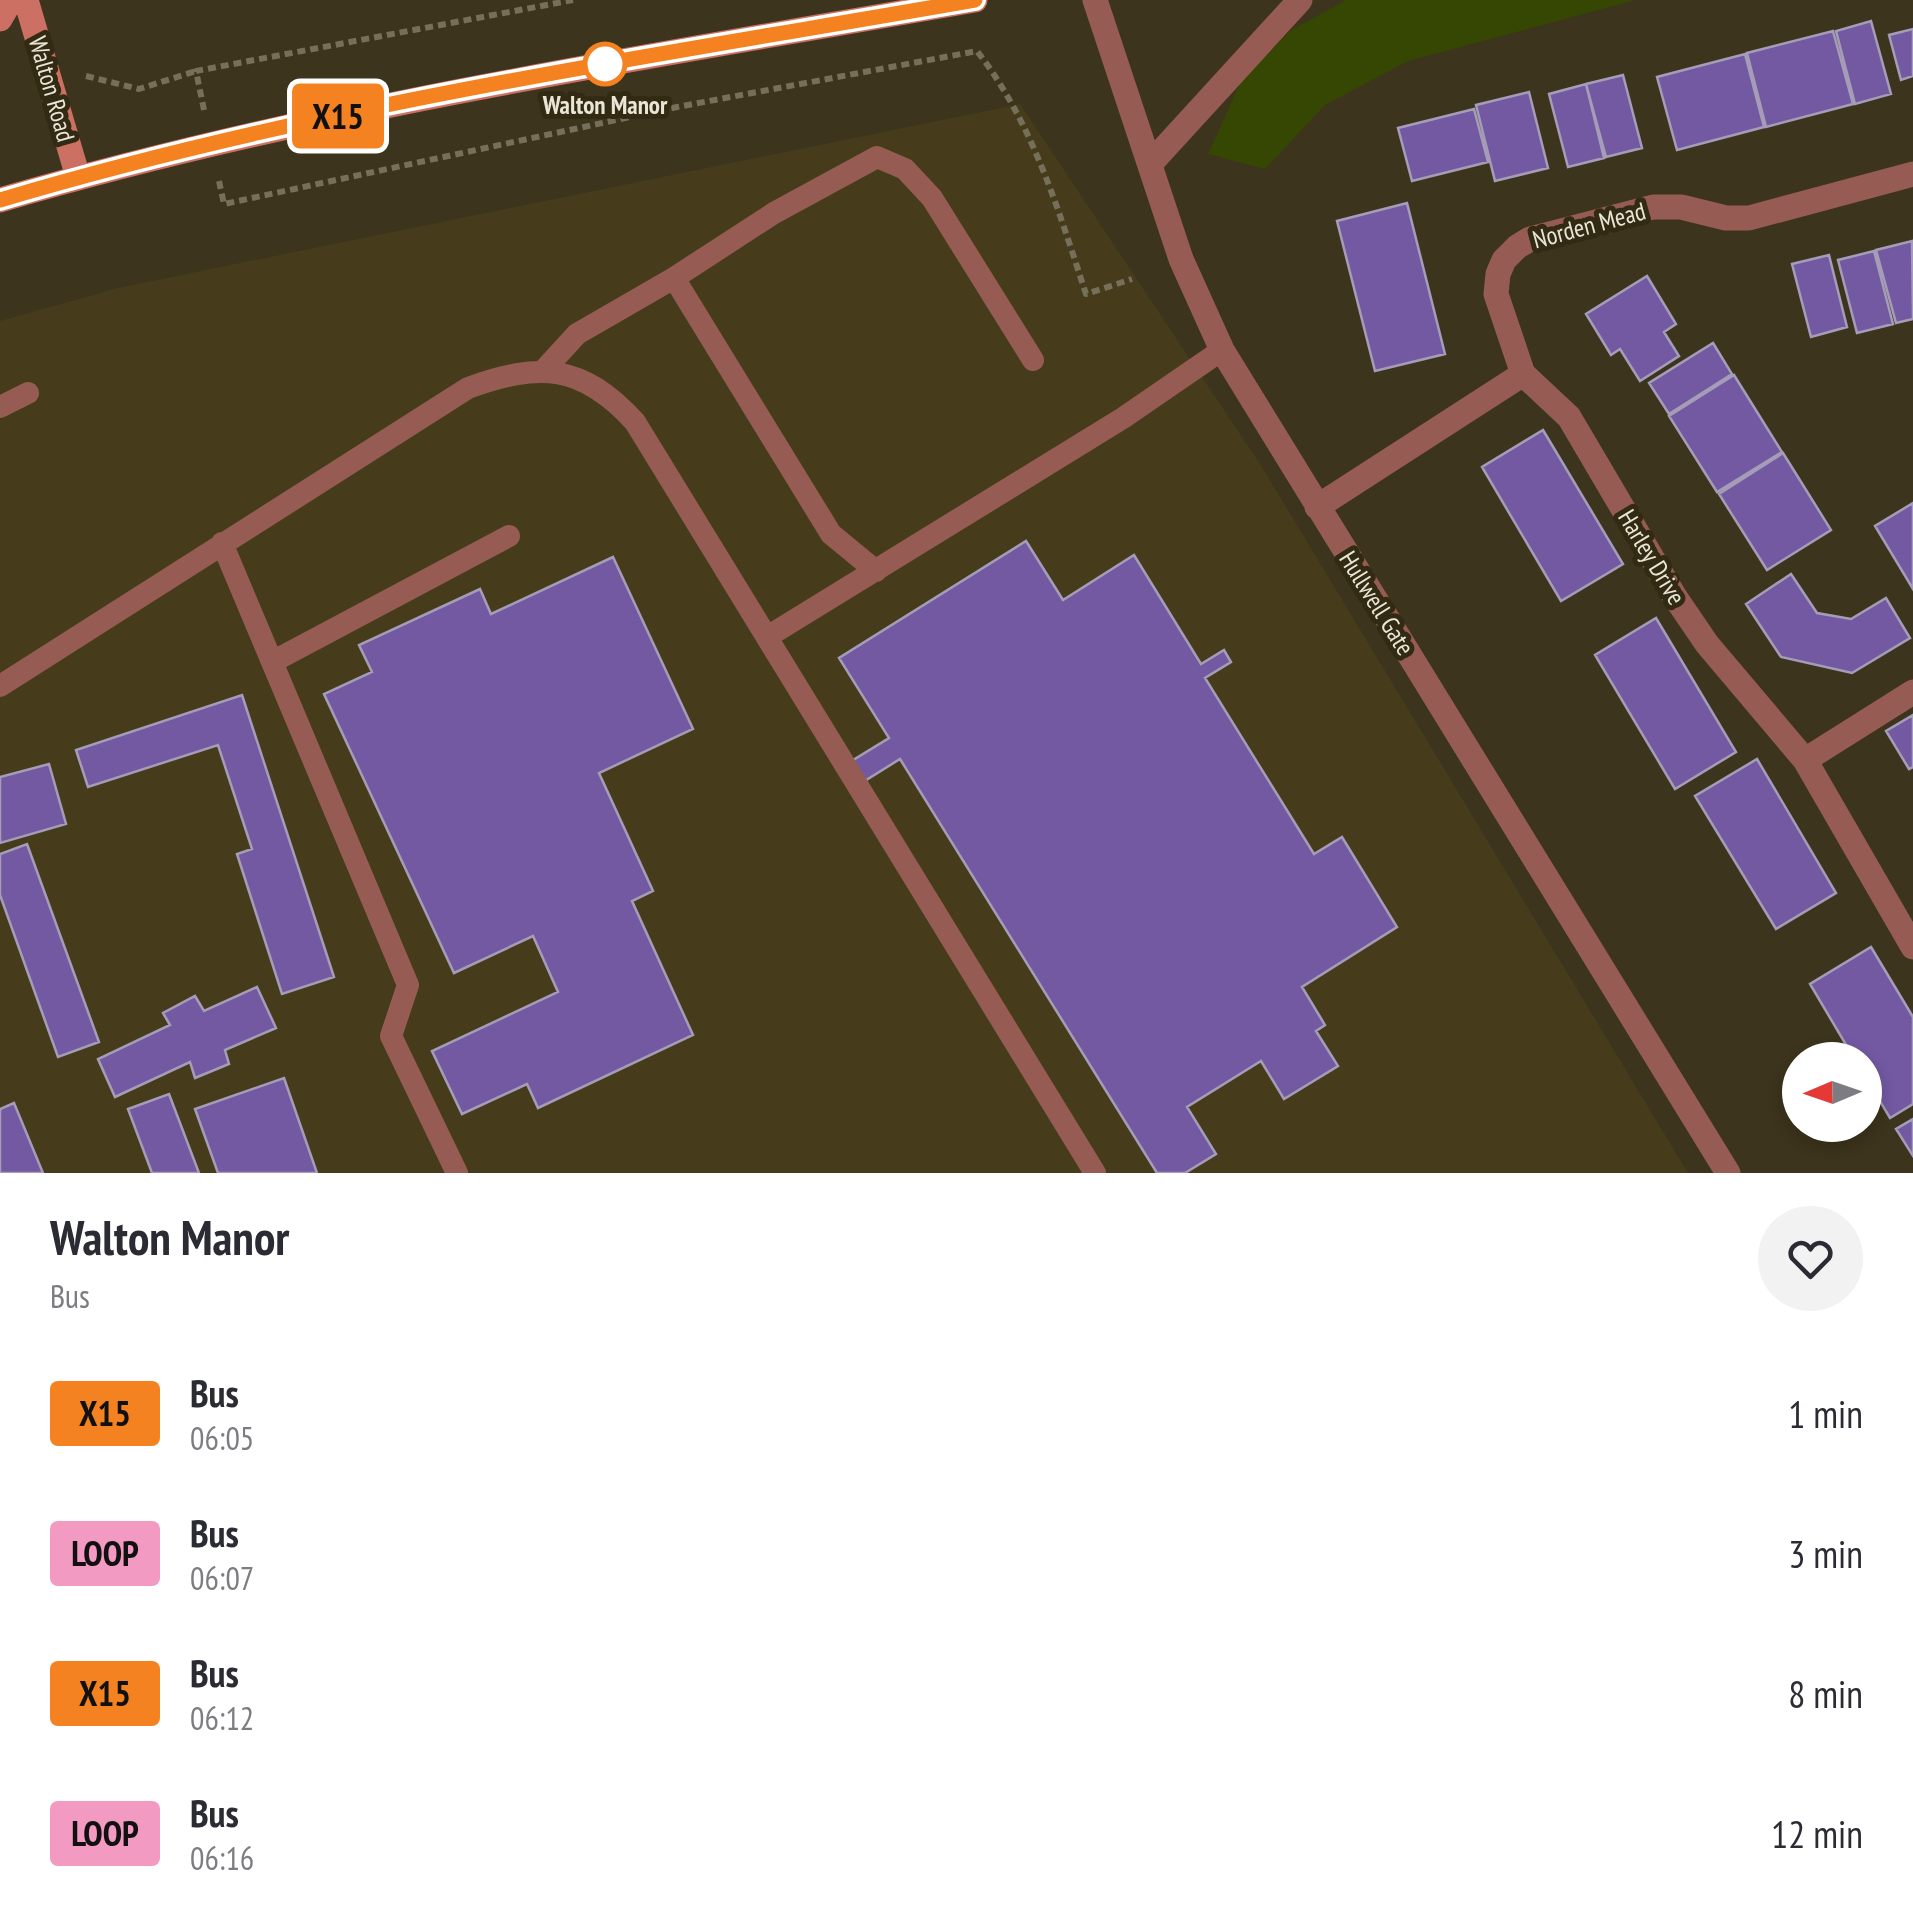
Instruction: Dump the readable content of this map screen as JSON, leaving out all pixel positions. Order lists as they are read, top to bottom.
{
  "streets": {
    "street": [
      "Walton Road",
      "Norden Mead",
      "Harley Drive",
      "Hullwell Gate"
    ]
  },
  "crossings": [
    ["Norden Mead", "Harley Drive"]
  ],
  "places": ["Walton Manor"],
  "lines": ["bus line X15"],
  "north": "left",
  "page": {
    "on_map": "X15",
    "heading": ["Walton Manor", "Bus"],
    "list": [
      {
        "mark": "X15",
        "name": "Bus",
        "note": "06:05",
        "value": "1 min"
      },
      {
        "mark": "LOOP",
        "name": "Bus",
        "note": "06:07",
        "value": "3 min"
      },
      {
        "mark": "X15",
        "name": "Bus",
        "note": "06:12",
        "value": "8 min"
      },
      {
        "mark": "LOOP",
        "name": "Bus",
        "note": "06:16",
        "value": "12 min"
      }
    ]
  }
}
